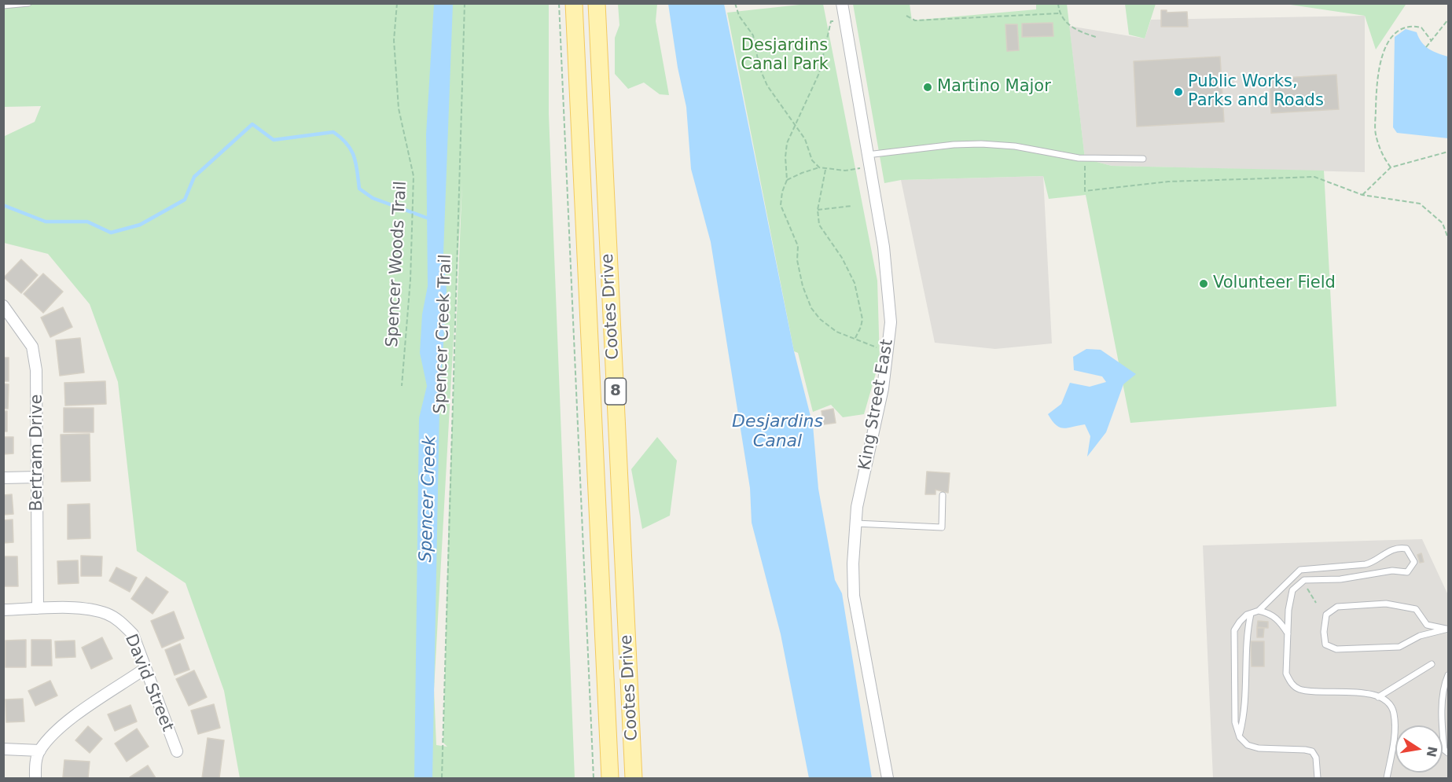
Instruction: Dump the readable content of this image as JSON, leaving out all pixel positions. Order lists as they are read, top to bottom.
{
  "streets": {
    "main road": ["Cootes Drive", "8"],
    "street": ["King Street East", "Bertram Drive", "David Street"],
    "path": ["Spencer Woods Trail", "Spencer Creek Trail"]
  },
  "crossings": [
    ["Bertram Drive", "David Street"]
  ],
  "water": ["Desjardins Canal", "Spencer Creek"],
  "parks": ["Desjardins Canal Park"],
  "places": ["Martino Major", "Public Works, Parks and Roads", "Volunteer Field"],
  "north": "right"
}
